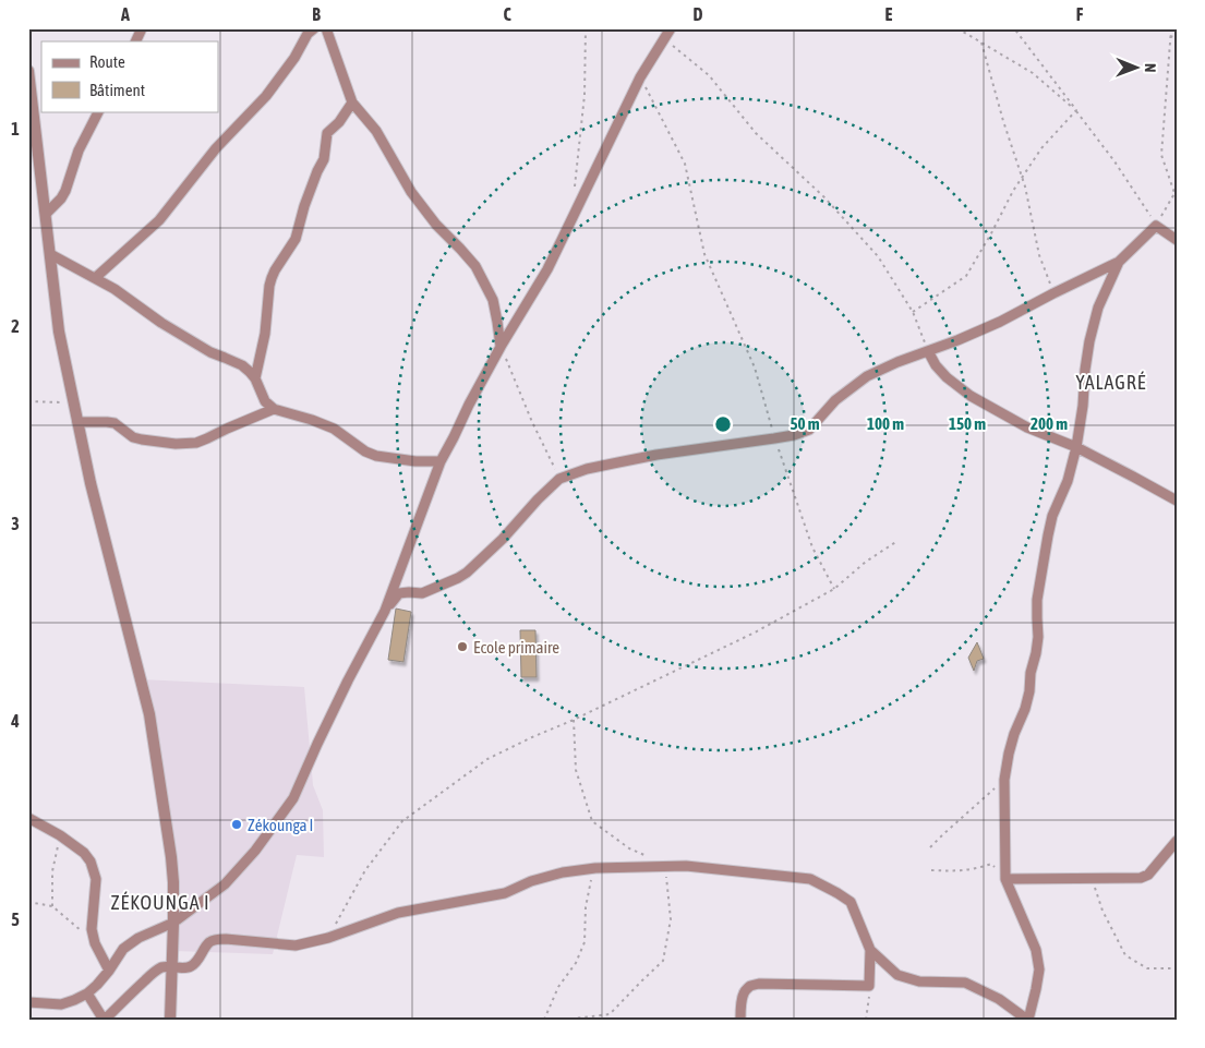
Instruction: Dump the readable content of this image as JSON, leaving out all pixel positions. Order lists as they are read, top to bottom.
{
  "districts": ["YALAGRÉ", "ZÉKOUNGA I"],
  "places": ["Ecole primaire", "Zékounga I"],
  "legend": ["Route", "Bâtiment"],
  "north": "right",
  "grid": {
    "columns": [
      "A",
      "B",
      "C",
      "D",
      "E",
      "F"
    ],
    "rows": [
      "1",
      "2",
      "3",
      "4",
      "5"
    ]
  },
  "rings": [
    "50 m",
    "100 m",
    "150 m",
    "200 m"
  ]
}
